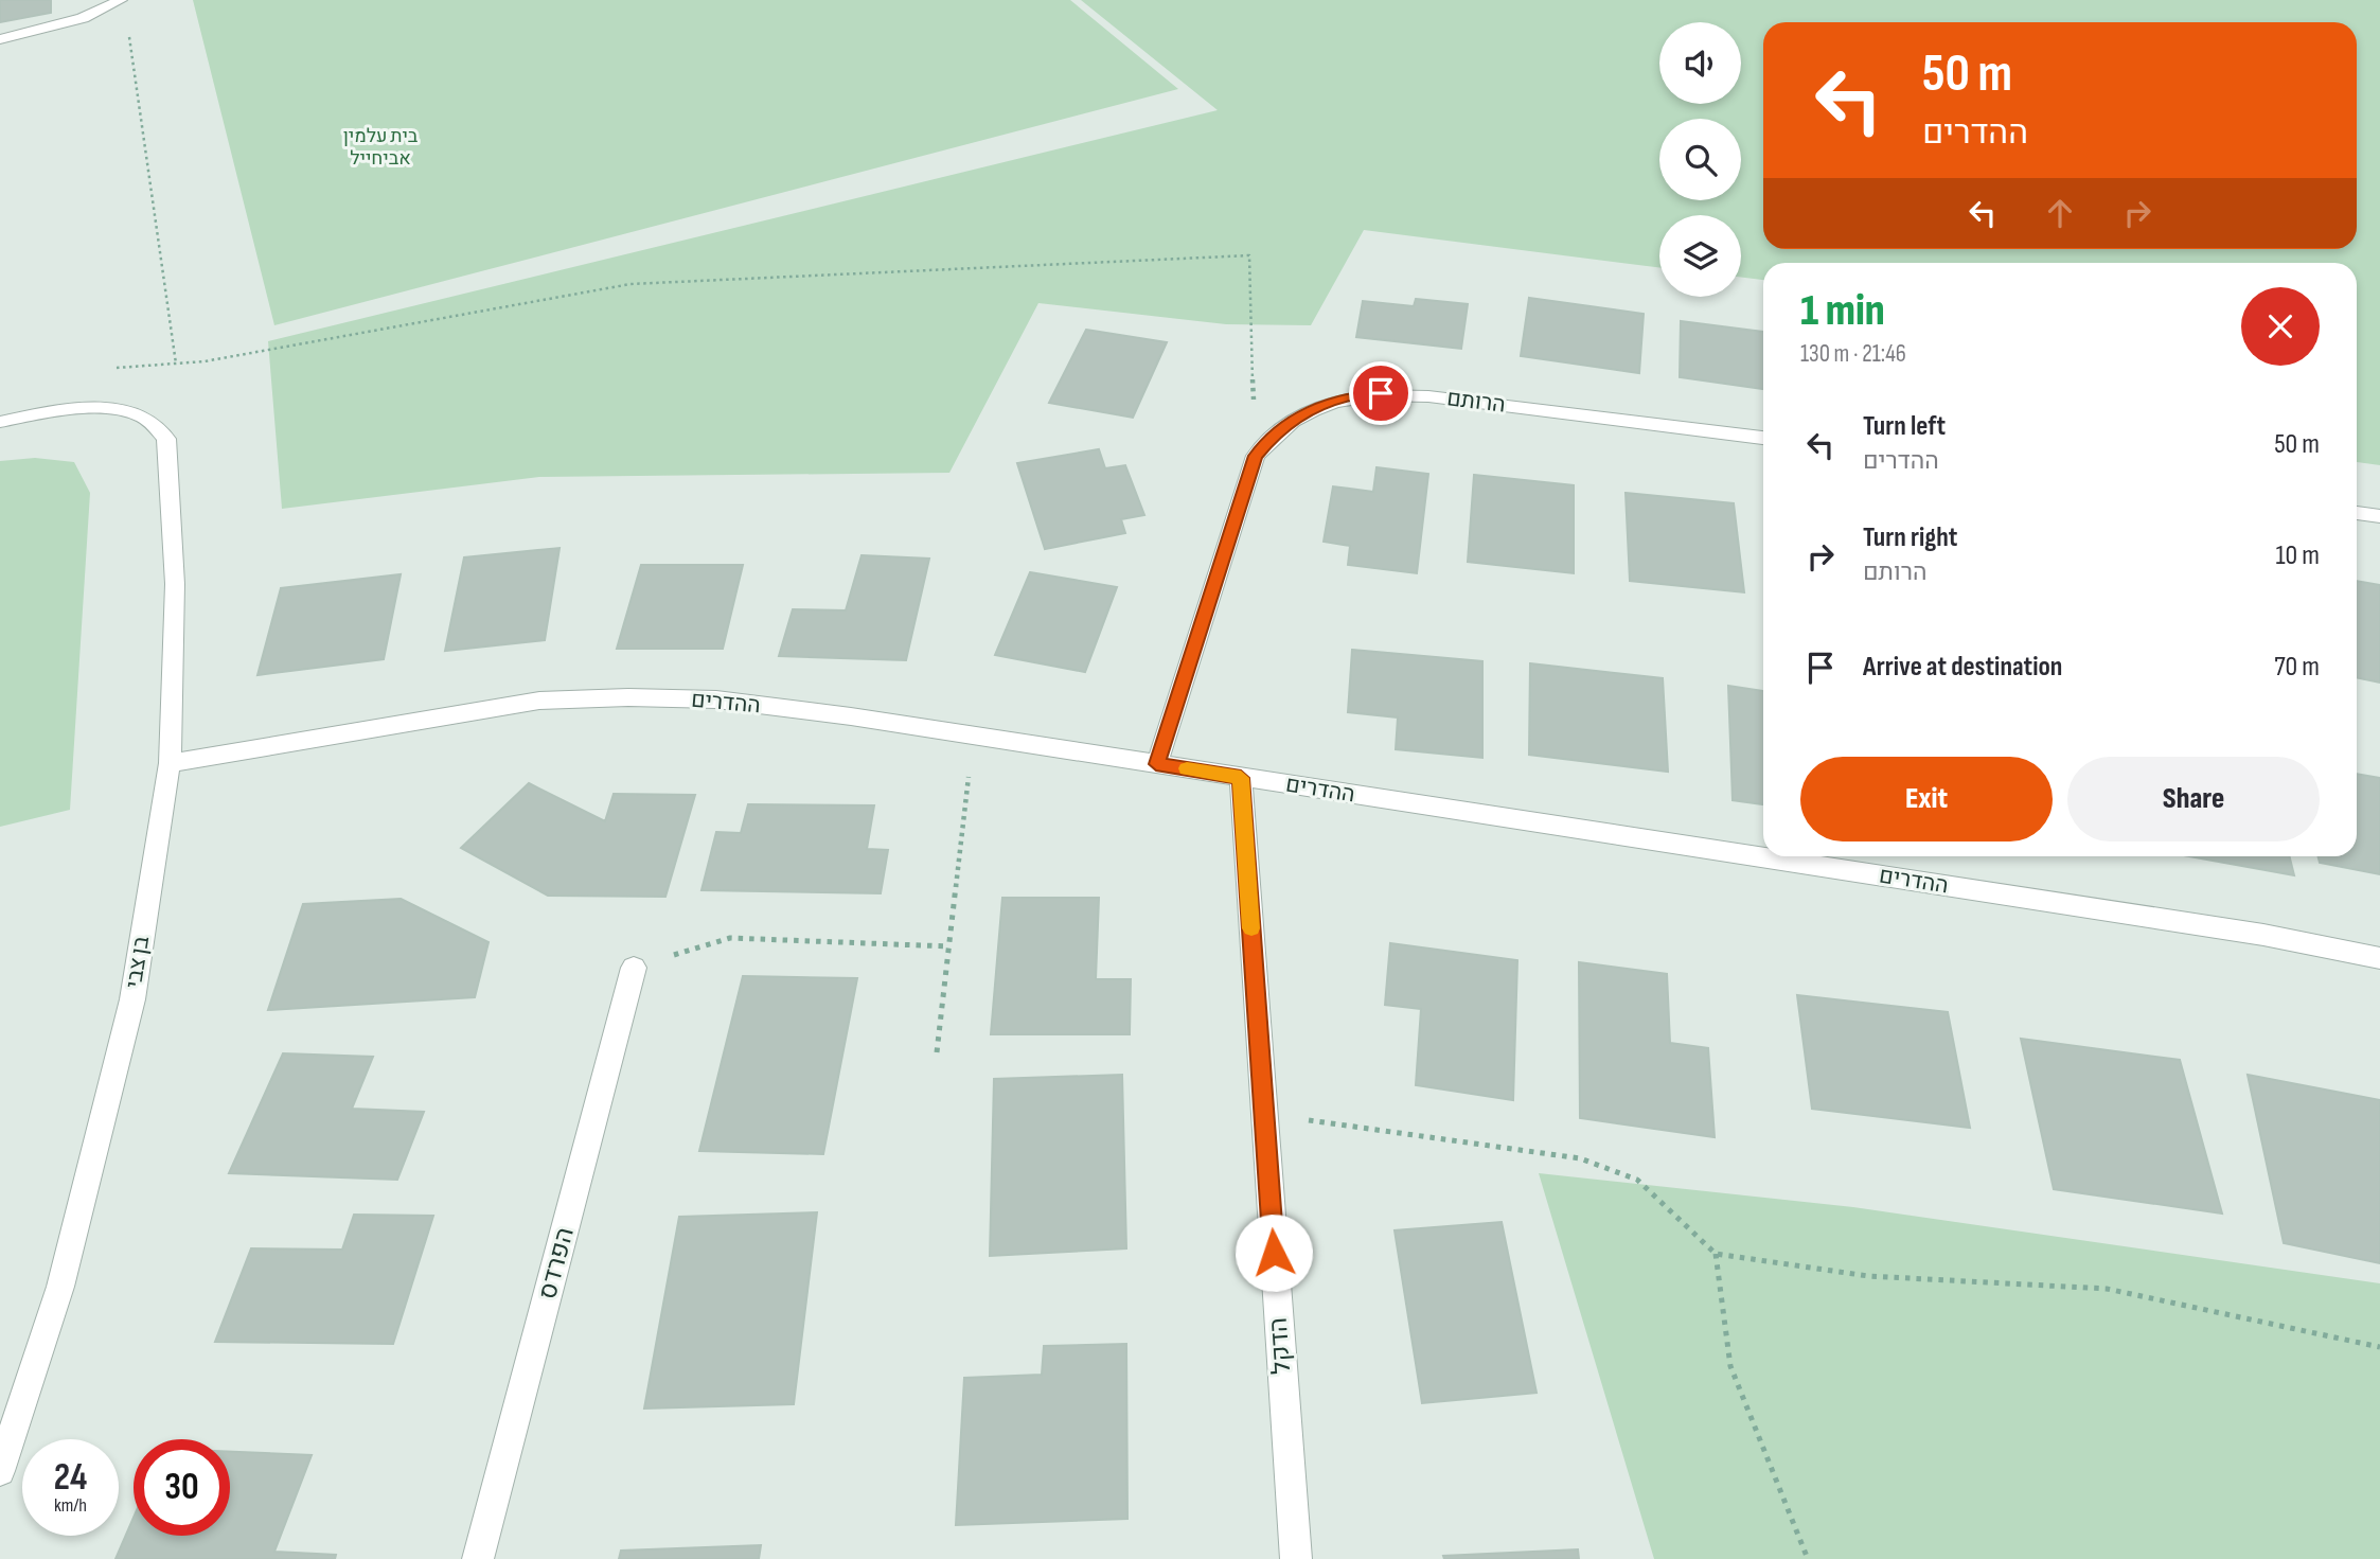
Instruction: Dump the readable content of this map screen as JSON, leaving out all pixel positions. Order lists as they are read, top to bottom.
{
  "streets": {
    "street": [
      "הרותם",
      "ההדרים",
      "בן צבי",
      "הפרדס",
      "הדקל"
    ]
  },
  "crossings": [
    ["הרותם", "ההדרים"],
    ["ההדרים", "בן צבי"],
    ["ההדרים", "הדקל"]
  ],
  "parks": ["בית עלמין אביחייל"],
  "page": {
    "turn": ["50 m", "ההדרים"],
    "heading": ["1 min", "130 m · 21:46"],
    "list": [
      {
        "name": "Turn left",
        "note": "ההדרים",
        "value": "50 m"
      },
      {
        "name": "Turn right",
        "note": "הרותם",
        "value": "10 m"
      },
      {
        "name": "Arrive at destination",
        "value": "70 m"
      }
    ],
    "buttons": ["Exit", "Share"],
    "speed": "24 km/h",
    "limit": "30"
  }
}
